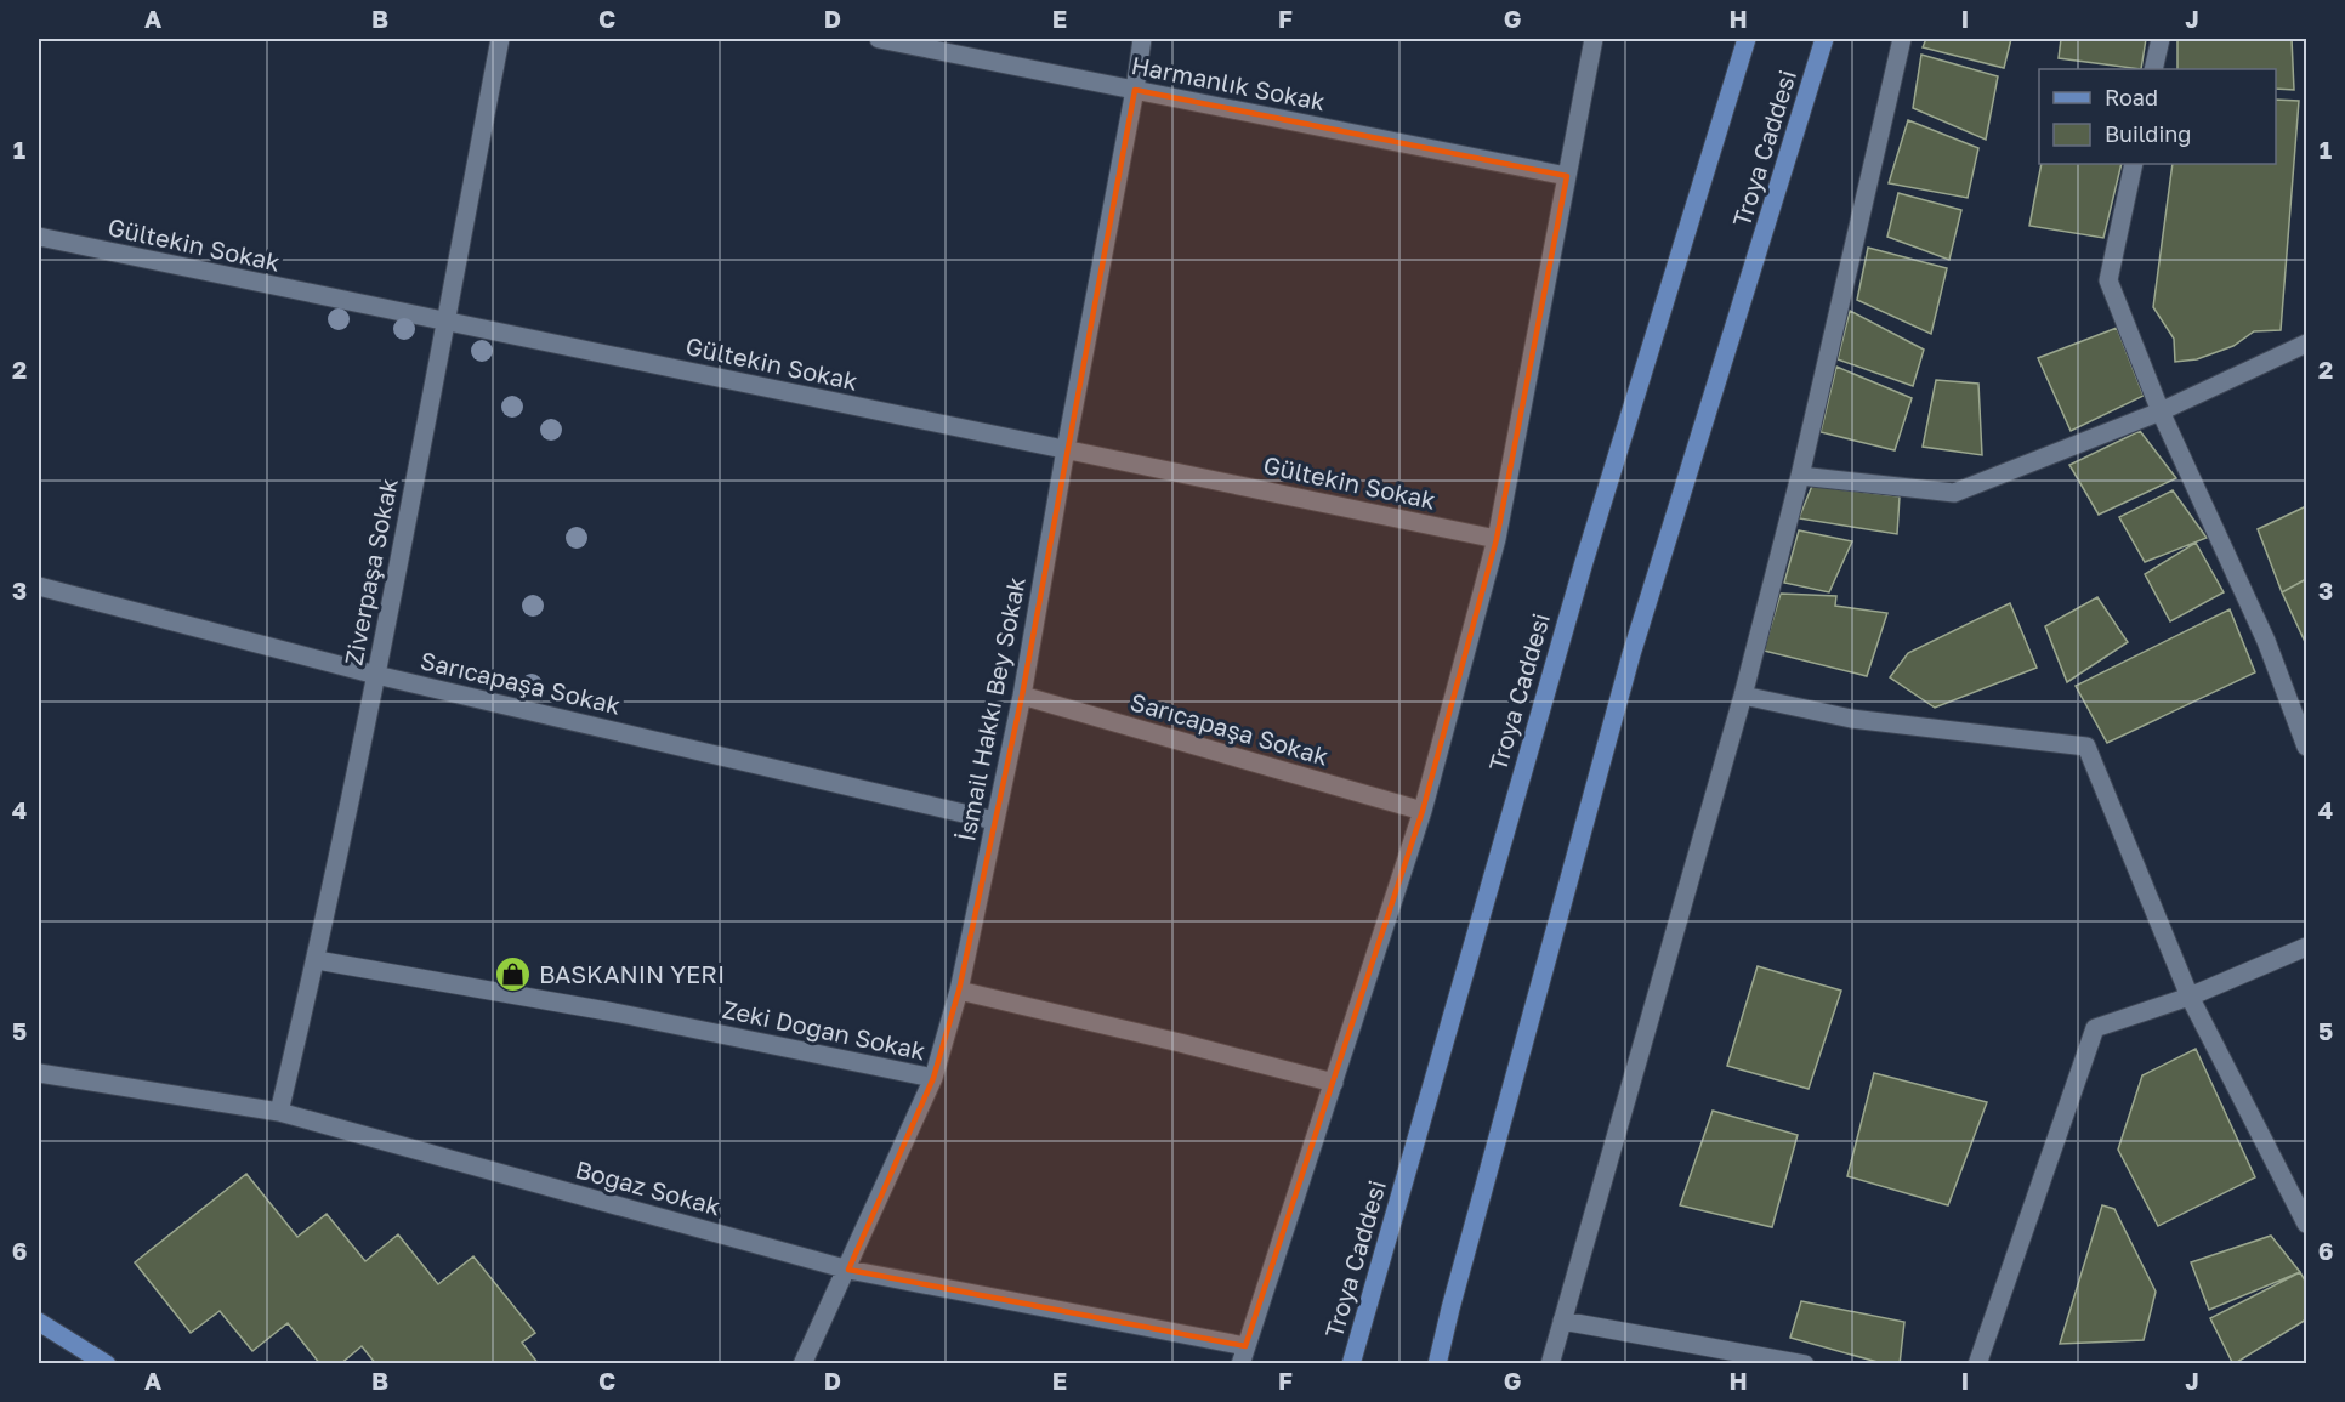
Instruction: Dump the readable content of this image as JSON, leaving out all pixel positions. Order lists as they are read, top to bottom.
{
  "streets": {
    "main road": ["Troya Caddesi"],
    "street": [
      "Harmanlık Sokak",
      "Gültekin Sokak",
      "Ziverpaşa Sokak",
      "Sarıcapaşa Sokak",
      "İsmail Hakkı Bey Sokak",
      "Zeki Doğan Sokak",
      "Boğaz Sokak"
    ]
  },
  "crossings": [
    ["Harmanlık Sokak", "İsmail Hakkı Bey Sokak"],
    ["Gültekin Sokak", "Ziverpaşa Sokak"],
    ["Gültekin Sokak", "İsmail Hakkı Bey Sokak"],
    ["Ziverpaşa Sokak", "Sarıcapaşa Sokak"],
    ["Ziverpaşa Sokak", "Zeki Doğan Sokak"],
    ["Ziverpaşa Sokak", "Boğaz Sokak"],
    ["Sarıcapaşa Sokak", "İsmail Hakkı Bey Sokak"],
    ["İsmail Hakkı Bey Sokak", "Zeki Doğan Sokak"],
    ["İsmail Hakkı Bey Sokak", "Boğaz Sokak"]
  ],
  "places": {
    "shop": ["BASKANIN YERI"]
  },
  "legend": ["Road", "Building"],
  "grid": {
    "columns": [
      "A",
      "B",
      "C",
      "D",
      "E",
      "F",
      "G",
      "H",
      "I",
      "J"
    ],
    "rows": [
      "1",
      "2",
      "3",
      "4",
      "5",
      "6"
    ]
  }
}
